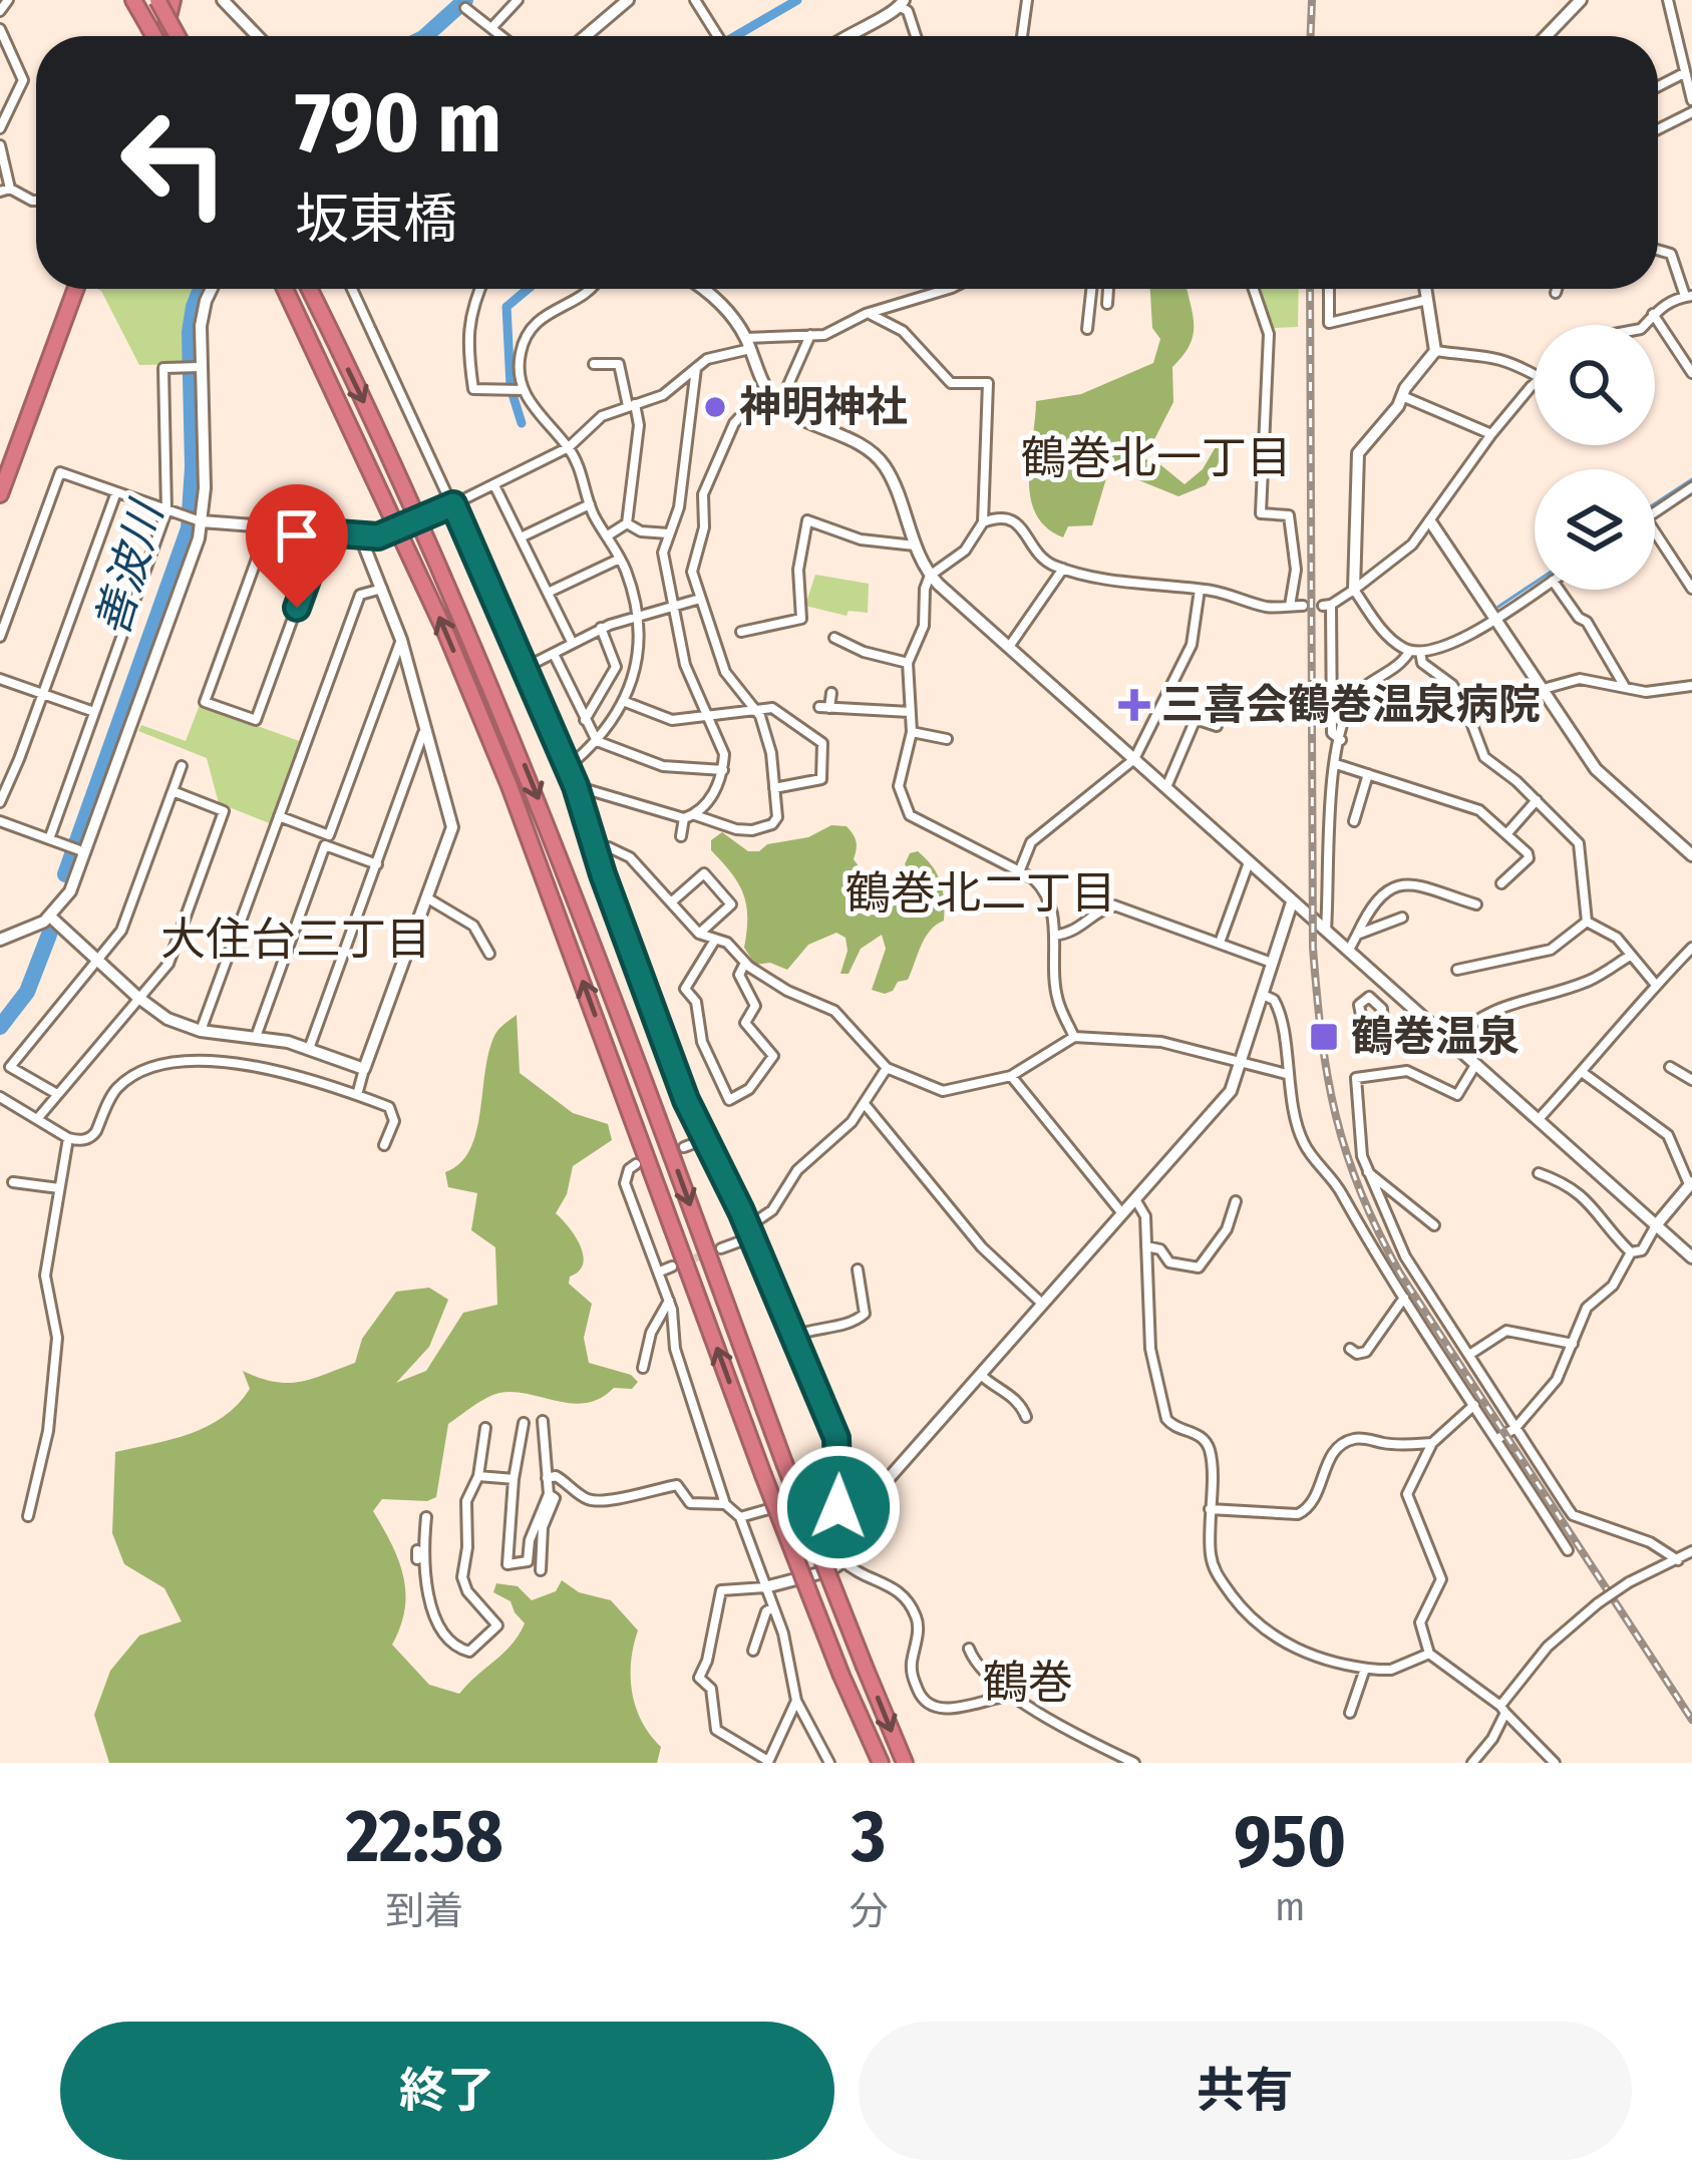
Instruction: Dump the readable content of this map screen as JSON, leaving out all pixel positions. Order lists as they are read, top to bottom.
{
  "districts": [
    "鶴巻北一丁目",
    "鶴巻北二丁目",
    "大住台三丁目",
    "鶴巻"
  ],
  "water": ["善波川"],
  "places": {
    "other": ["神明神社"],
    "health": ["三喜会鶴巻温泉病院"],
    "transit": ["鶴巻温泉"]
  },
  "page": {
    "turn": ["790 m", "坂東橋"],
    "eta": [
      "22:58",
      "到着",
      "3",
      "分",
      "950",
      "m"
    ],
    "buttons": ["終了", "共有"]
  }
}
